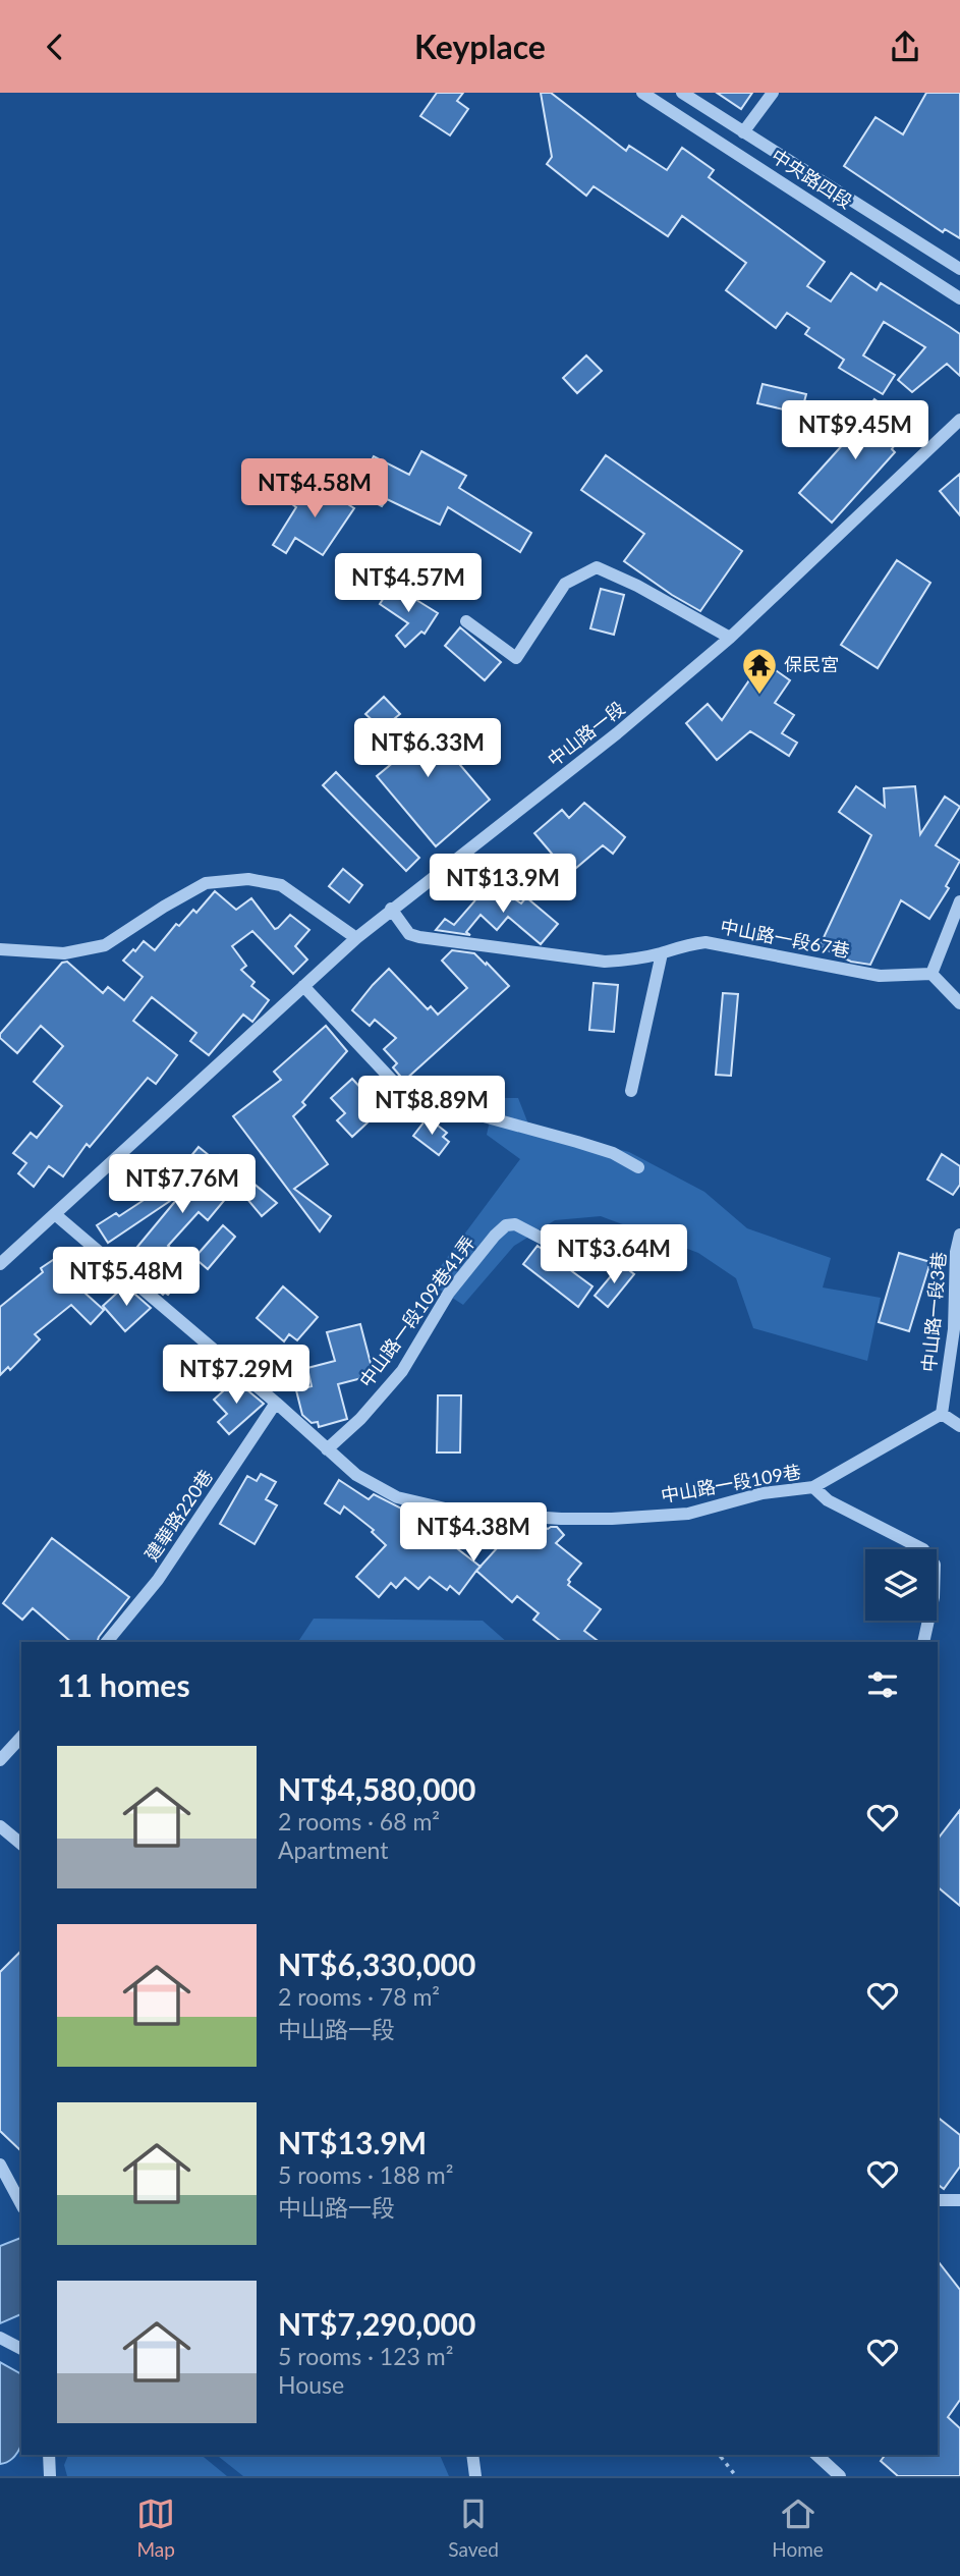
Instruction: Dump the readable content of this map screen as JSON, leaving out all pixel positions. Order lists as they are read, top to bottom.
{
  "streets": {
    "street": [
      "中央路四段",
      "中山路一段",
      "中山路一段67巷",
      "中山路一段109巷41弄",
      "中山路一段3巷",
      "中山路一段109巷",
      "建華路220巷"
    ]
  },
  "crossings": [
    ["中山路一段", "中山路一段67巷"],
    ["中山路一段", "中山路一段109巷"],
    ["中山路一段109巷41弄", "中山路一段109巷"],
    ["中山路一段3巷", "中山路一段109巷"],
    ["中山路一段109巷", "建華路220巷"]
  ],
  "places": {
    "temple": ["保民宮"]
  },
  "page": {
    "header": "Keyplace",
    "price": [
      "NT$9.45M",
      "NT$4.58M",
      "NT$4.57M",
      "NT$6.33M",
      "NT$13.9M",
      "NT$8.89M",
      "NT$7.76M",
      "NT$3.64M",
      "NT$5.48M",
      "NT$7.29M",
      "NT$4.38M"
    ],
    "heading": "11 homes",
    "list": [
      {
        "name": "NT$4,580,000",
        "note": "2 rooms · 68 m² · Apartment"
      },
      {
        "name": "NT$6,330,000",
        "note": "2 rooms · 78 m² · 中山路一段"
      },
      {
        "name": "NT$13.9M",
        "note": "5 rooms · 188 m² · 中山路一段"
      },
      {
        "name": "NT$7,290,000",
        "note": "5 rooms · 123 m² · House"
      }
    ],
    "tabs": ["Map", "Saved", "Home"]
  }
}
